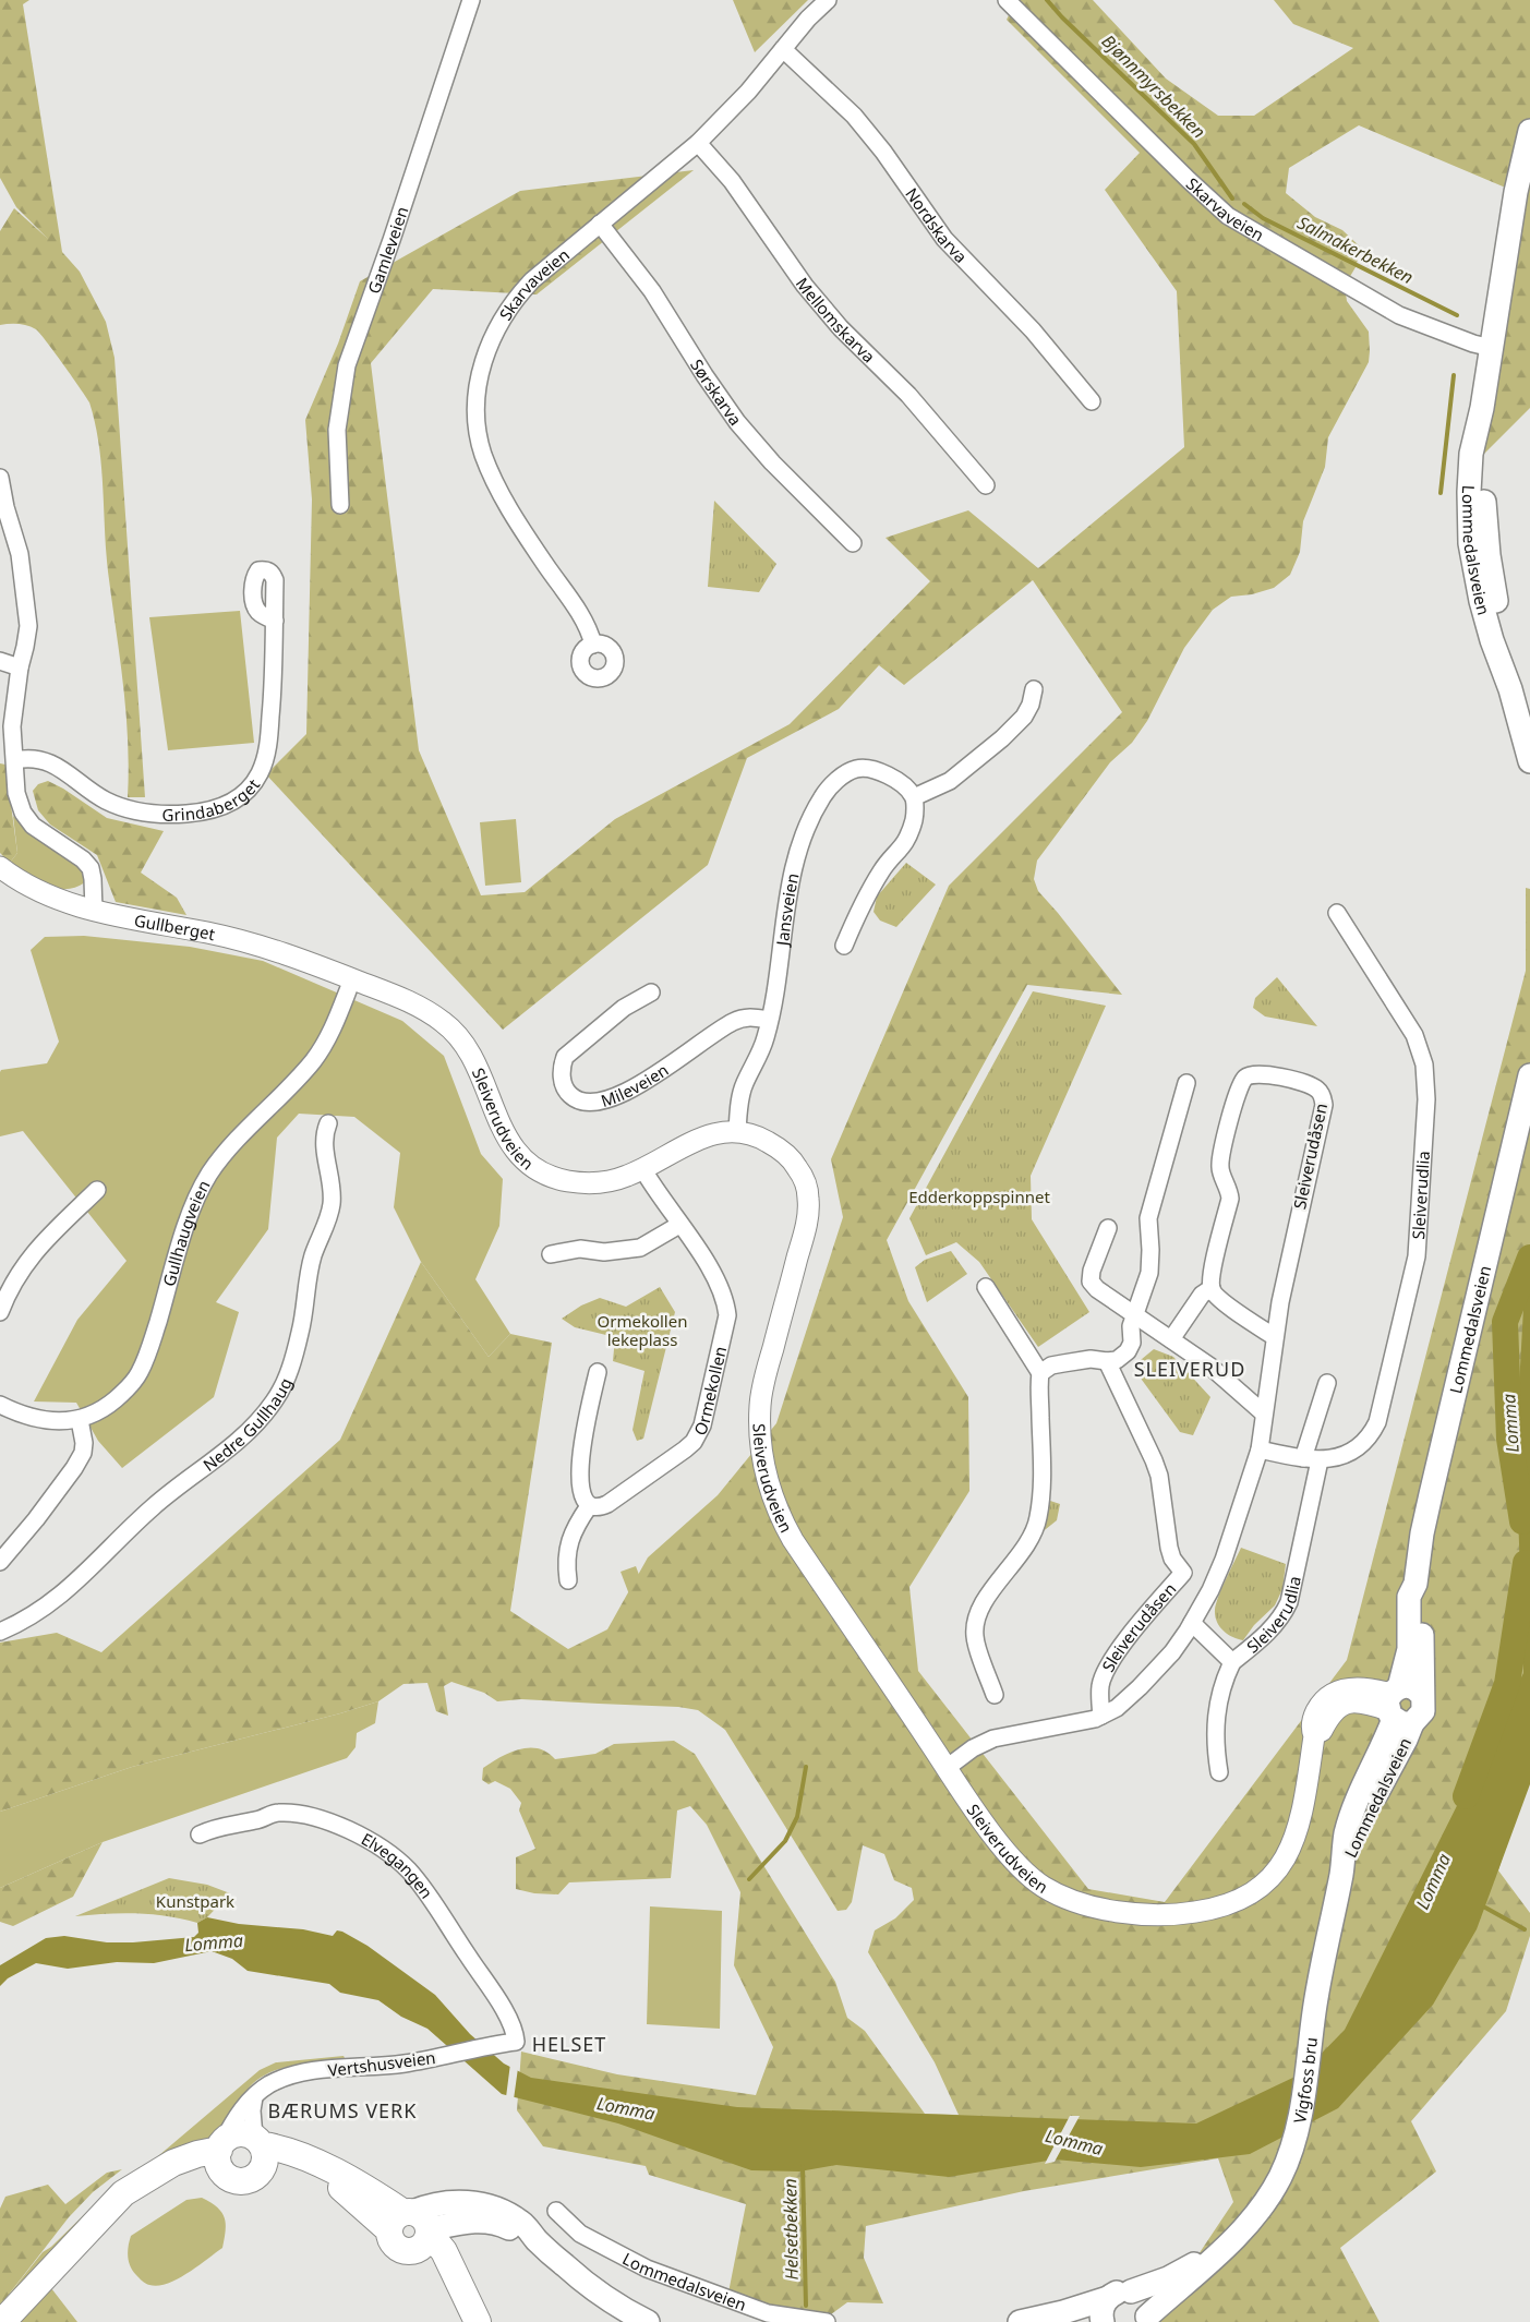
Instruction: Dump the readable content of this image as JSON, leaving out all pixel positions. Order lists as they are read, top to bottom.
{
  "streets": {
    "main road": ["Lommedalsveien", "Vigfoss bru"],
    "street": [
      "Skarvaveien",
      "Nordskarva",
      "Gamleveien",
      "Mellomskarva",
      "Sørskarva",
      "Grindaberget",
      "Jansveien",
      "Gullberget",
      "Mileveien",
      "Sleiverudveien",
      "Sleiverudåsen",
      "Sleiverudlia",
      "Gullhaugveien",
      "Ormekollen",
      "Nedre Gullhaug",
      "Elvegangen",
      "Vertshusveien"
    ]
  },
  "crossings": [
    ["Skarvaveien", "Nordskarva"],
    ["Skarvaveien", "Mellomskarva"],
    ["Skarvaveien", "Sørskarva"],
    ["Skarvaveien", "Lommedalsveien"],
    ["Lommedalsveien", "Sleiverudveien"],
    ["Lommedalsveien", "Vigfoss bru"],
    ["Jansveien", "Mileveien"],
    ["Jansveien", "Sleiverudveien"],
    ["Gullberget", "Sleiverudveien"],
    ["Gullberget", "Gullhaugveien"],
    ["Sleiverudveien", "Sleiverudåsen"],
    ["Sleiverudveien", "Gullhaugveien"],
    ["Sleiverudveien", "Ormekollen"],
    ["Sleiverudåsen", "Sleiverudlia"],
    ["Elvegangen", "Vertshusveien"]
  ],
  "districts": ["SLEIVERUD", "HELSET", "BÆRUMS VERK"],
  "water": [
    "Bjønnmyrsbekken",
    "Salmakerbekken",
    "Lomma",
    "Helsetbekken"
  ],
  "parks": ["Edderkoppspinnet", "Ormekollen lekeplass", "Kunstpark"]
}
